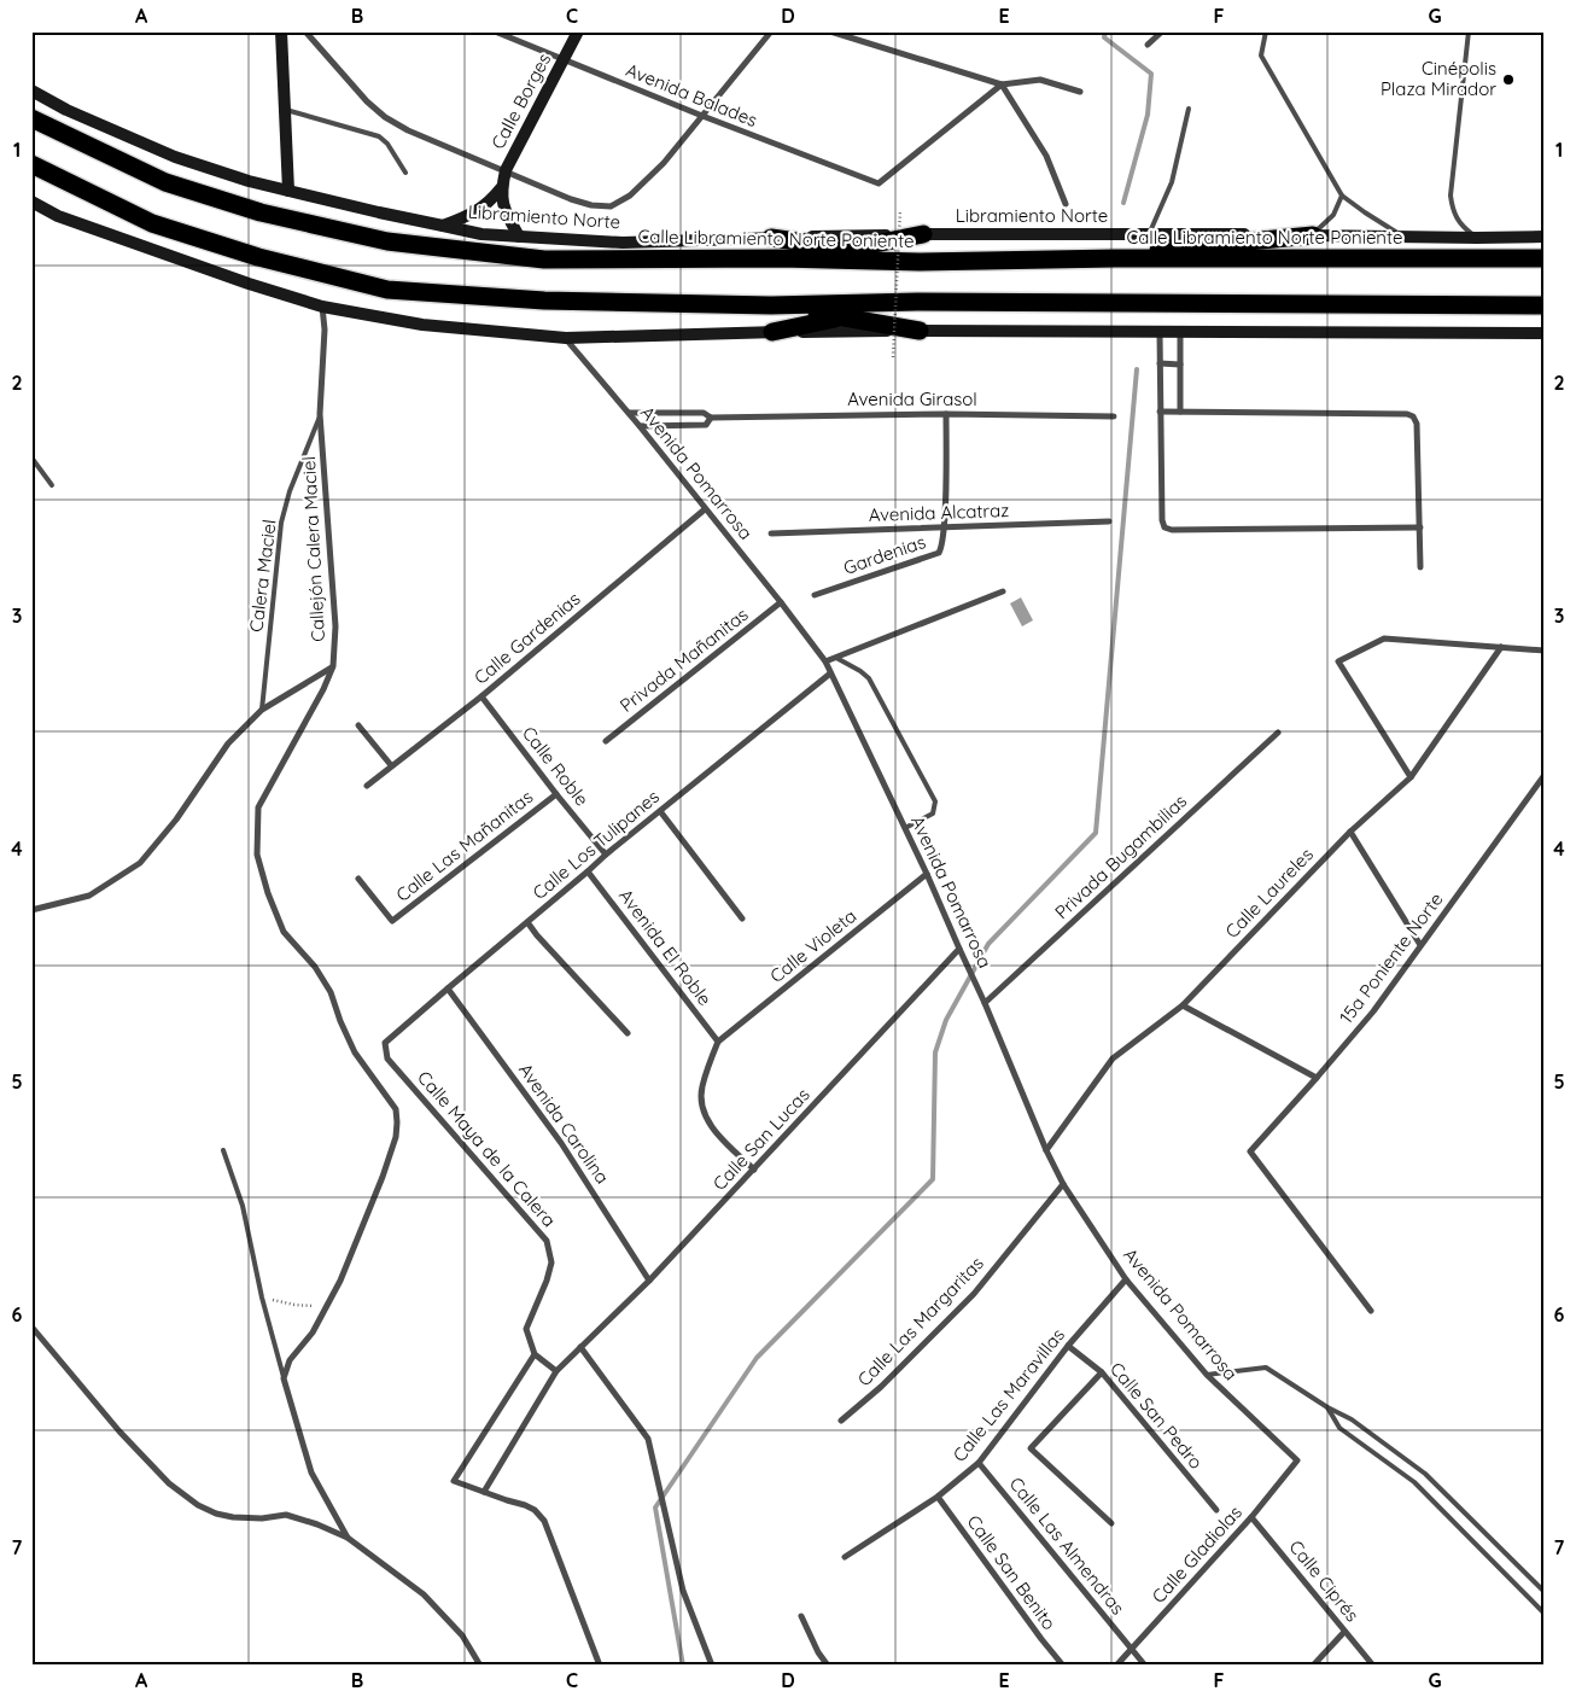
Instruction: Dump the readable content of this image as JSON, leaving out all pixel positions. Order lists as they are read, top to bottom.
{
  "streets": {
    "highway": ["Calle Libramiento Norte Poniente"],
    "street": [
      "Avenida Balades",
      "Calle Borges",
      "Libramiento Norte",
      "Avenida Girasol",
      "Avenida Pomarrosa",
      "Avenida Alcatraz",
      "Callejón Calera Maciel",
      "Gardenias",
      "Calle Gardenias",
      "Privada Mañanitas",
      "Calle Roble",
      "Calle Los Tulipanes",
      "Calle Las Mañanitas",
      "Privada Bugambilias",
      "Calle Laureles",
      "Calle Violeta",
      "Avenida El Roble",
      "15a Poniente Norte",
      "Avenida Carolina",
      "Calle San Lucas",
      "Calle Maya de la Calera",
      "Calle Las Margaritas",
      "Calle Las Maravillas",
      "Calle San Pedro",
      "Calle Las Almendras",
      "Calle Gladiolas",
      "Calle San Benito",
      "Calle Ciprés"
    ],
    "lane": ["Calera Maciel"]
  },
  "crossings": [
    ["Avenida Balades", "Calle Borges"],
    ["Calle Borges", "Libramiento Norte"],
    ["Avenida Girasol", "Avenida Pomarrosa"],
    ["Avenida Pomarrosa", "Calle Gardenias"],
    ["Avenida Pomarrosa", "Privada Mañanitas"],
    ["Avenida Pomarrosa", "Calle Los Tulipanes"],
    ["Avenida Pomarrosa", "Privada Bugambilias"],
    ["Avenida Pomarrosa", "Calle Laureles"],
    ["Avenida Pomarrosa", "Calle Violeta"],
    ["Avenida Pomarrosa", "Calle San Lucas"],
    ["Avenida Pomarrosa", "Calle Las Margaritas"],
    ["Avenida Pomarrosa", "Calle Las Maravillas"],
    ["Avenida Pomarrosa", "Calle Gladiolas"],
    ["Avenida Alcatraz", "Gardenias"],
    ["Callejón Calera Maciel", "Calera Maciel"],
    ["Calle Gardenias", "Calle Roble"],
    ["Calle Roble", "Calle Los Tulipanes"],
    ["Calle Roble", "Calle Las Mañanitas"],
    ["Calle Los Tulipanes", "Avenida El Roble"],
    ["Calle Los Tulipanes", "Avenida Carolina"],
    ["Calle Los Tulipanes", "Calle Maya de la Calera"],
    ["Calle Violeta", "Avenida El Roble"],
    ["Avenida Carolina", "Calle San Lucas"],
    ["Calle Las Maravillas", "Calle San Pedro"],
    ["Calle Las Maravillas", "Calle Las Almendras"],
    ["Calle Las Maravillas", "Calle San Benito"],
    ["Calle Las Almendras", "Calle Gladiolas"],
    ["Calle Gladiolas", "Calle Ciprés"]
  ],
  "places": ["Cinépolis Plaza Mirador"],
  "grid": {
    "columns": [
      "A",
      "B",
      "C",
      "D",
      "E",
      "F",
      "G"
    ],
    "rows": [
      "1",
      "2",
      "3",
      "4",
      "5",
      "6",
      "7"
    ]
  }
}
